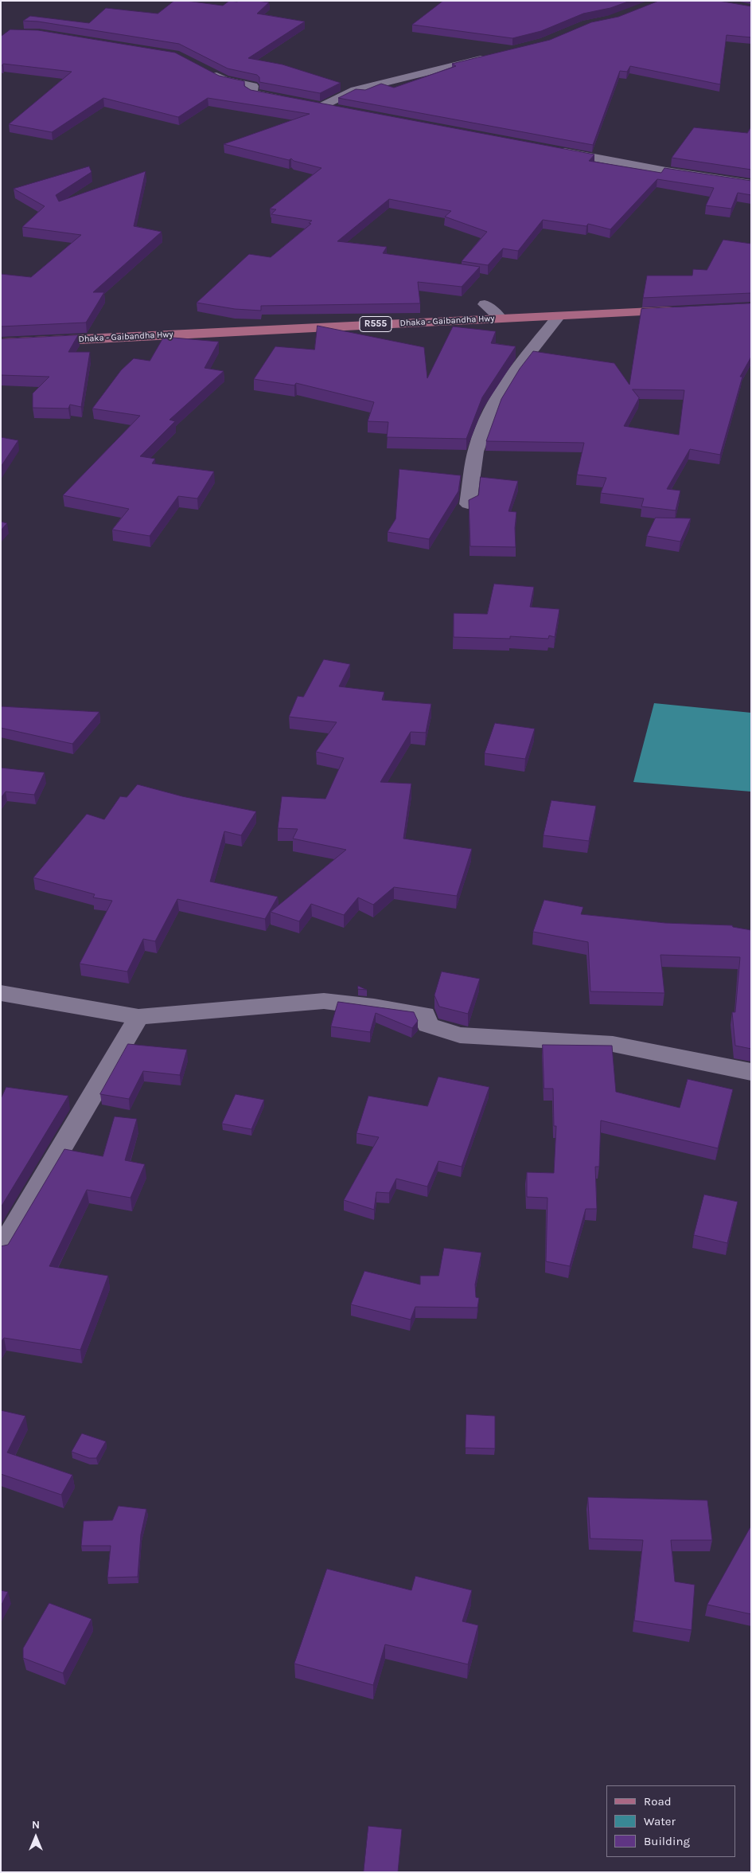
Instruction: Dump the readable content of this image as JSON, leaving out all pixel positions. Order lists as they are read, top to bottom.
{
  "streets": {
    "main road": ["Dhaka - Gaibandha Hwy", "R555"]
  },
  "legend": ["Road", "Water", "Building"],
  "north": "top"
}
